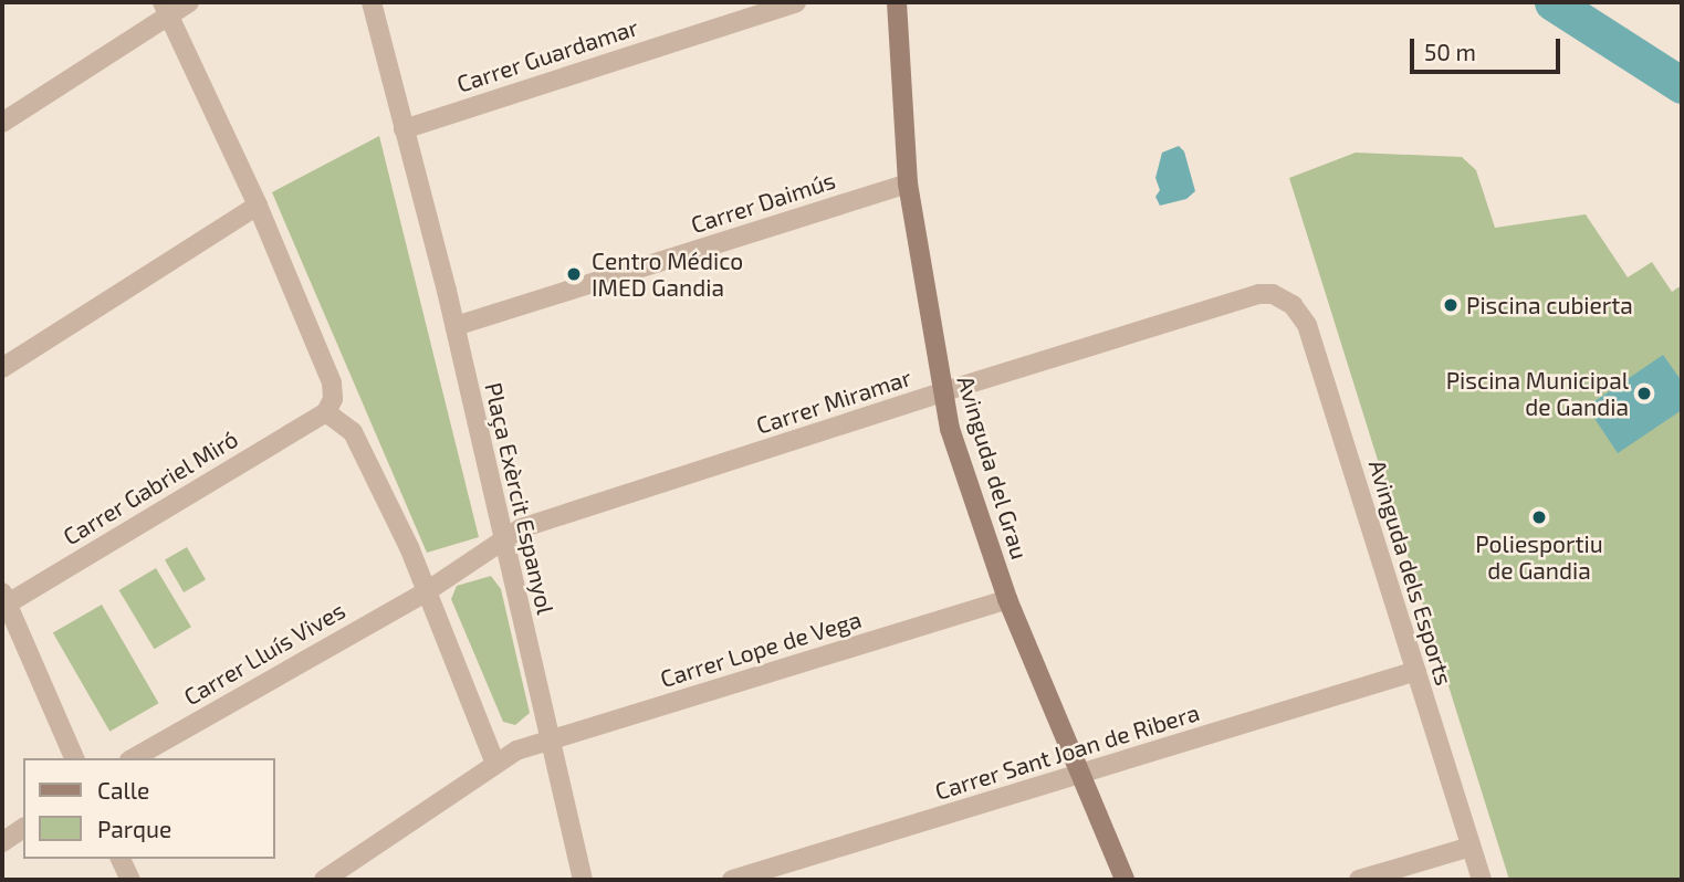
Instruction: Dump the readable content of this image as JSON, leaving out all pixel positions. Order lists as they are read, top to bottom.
{
  "streets": {
    "street": [
      "Carrer Guardamar",
      "Carrer Daimús",
      "Carrer Miramar",
      "Avinguda del Grau",
      "Carrer Gabriel Miró",
      "Plaça Exèrcit Espanyol",
      "Avinguda dels Esports",
      "Carrer Lope de Vega",
      "Carrer Lluís Vives",
      "Carrer Sant Joan de Ribera"
    ]
  },
  "crossings": [
    ["Carrer Guardamar", "Plaça Exèrcit Espanyol"],
    ["Carrer Daimús", "Avinguda del Grau"],
    ["Carrer Daimús", "Plaça Exèrcit Espanyol"],
    ["Carrer Miramar", "Avinguda del Grau"],
    ["Carrer Miramar", "Plaça Exèrcit Espanyol"],
    ["Carrer Miramar", "Avinguda dels Esports"],
    ["Carrer Miramar", "Carrer Lluís Vives"],
    ["Avinguda del Grau", "Carrer Lope de Vega"],
    ["Avinguda del Grau", "Carrer Sant Joan de Ribera"],
    ["Plaça Exèrcit Espanyol", "Carrer Lope de Vega"],
    ["Avinguda dels Esports", "Carrer Sant Joan de Ribera"]
  ],
  "places": [
    "Centro Médico IMED Gandia",
    "Piscina cubierta",
    "Piscina Municipal de Gandia",
    "Poliesportiu de Gandia"
  ],
  "legend": ["Calle", "Parque"],
  "scale_bar": "50 m"
}
